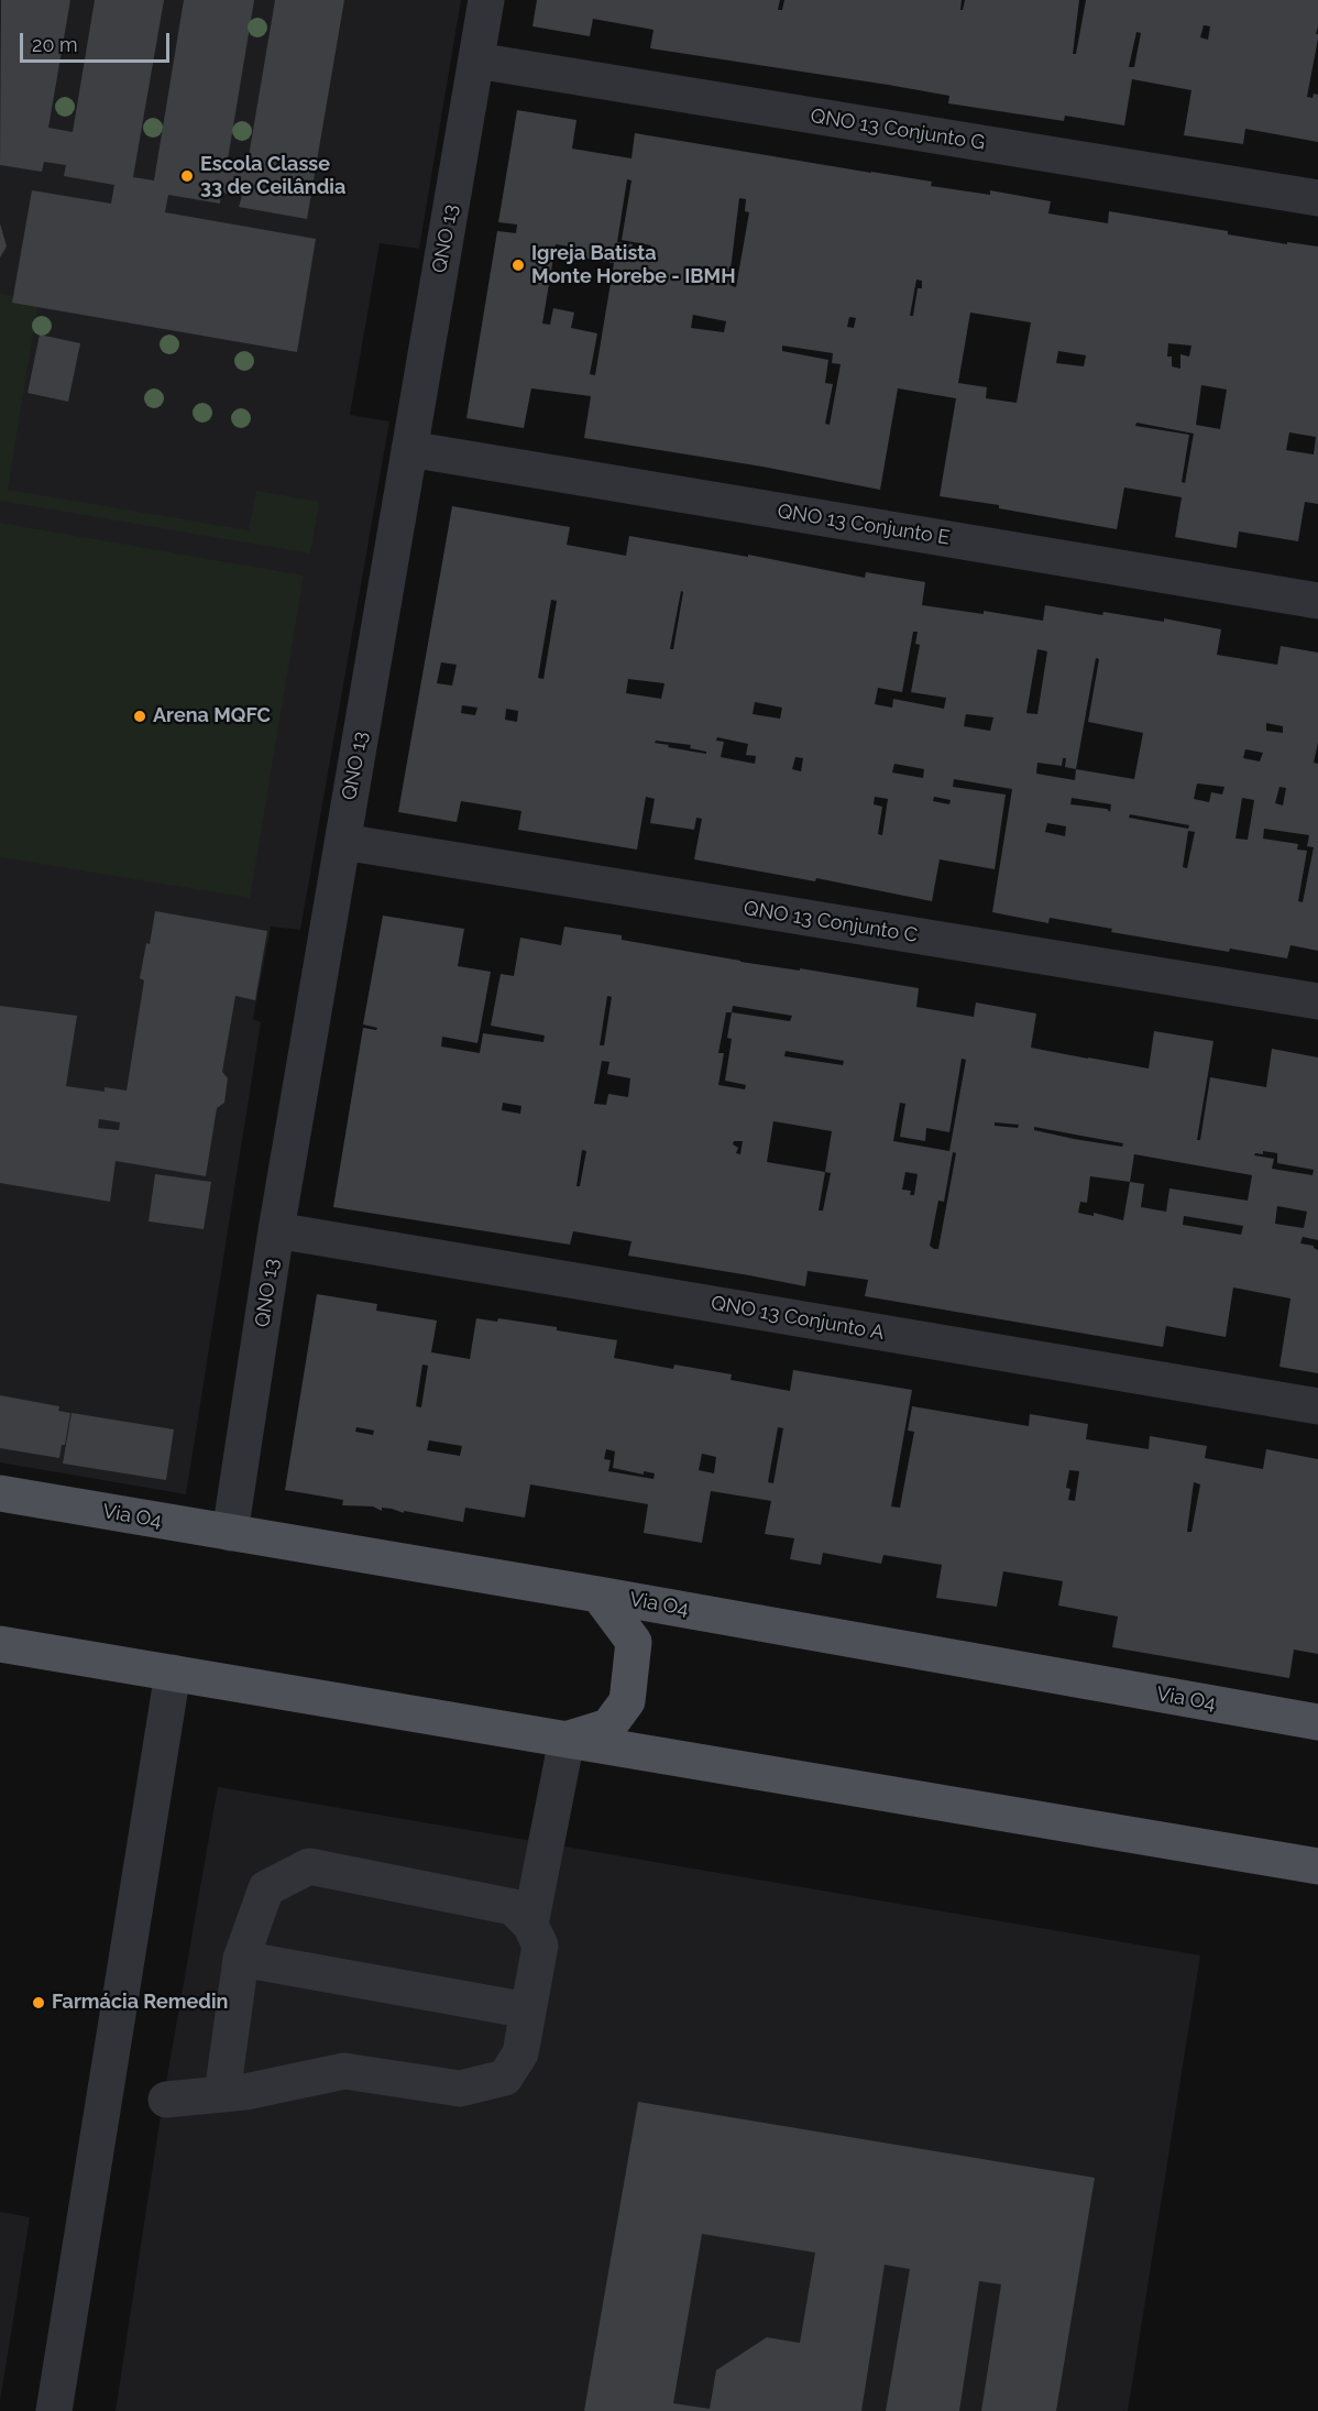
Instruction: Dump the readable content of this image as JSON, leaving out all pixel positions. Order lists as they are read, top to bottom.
{
  "streets": {
    "main road": ["Via O4"],
    "street": [
      "QNO 13 Conjunto G",
      "QNO 13",
      "QNO 13 Conjunto E",
      "QNO 13 Conjunto C",
      "QNO 13 Conjunto A"
    ]
  },
  "crossings": [
    ["QNO 13 Conjunto G", "QNO 13"],
    ["QNO 13", "QNO 13 Conjunto E"],
    ["QNO 13", "QNO 13 Conjunto C"],
    ["QNO 13", "QNO 13 Conjunto A"],
    ["QNO 13", "Via O4"]
  ],
  "places": [
    "Escola Classe 33 de Ceilândia",
    "Igreja Batista Monte Horebe - IBMH",
    "Arena MQFC",
    "Farmácia Remedin"
  ],
  "scale_bar": "20 m"
}
